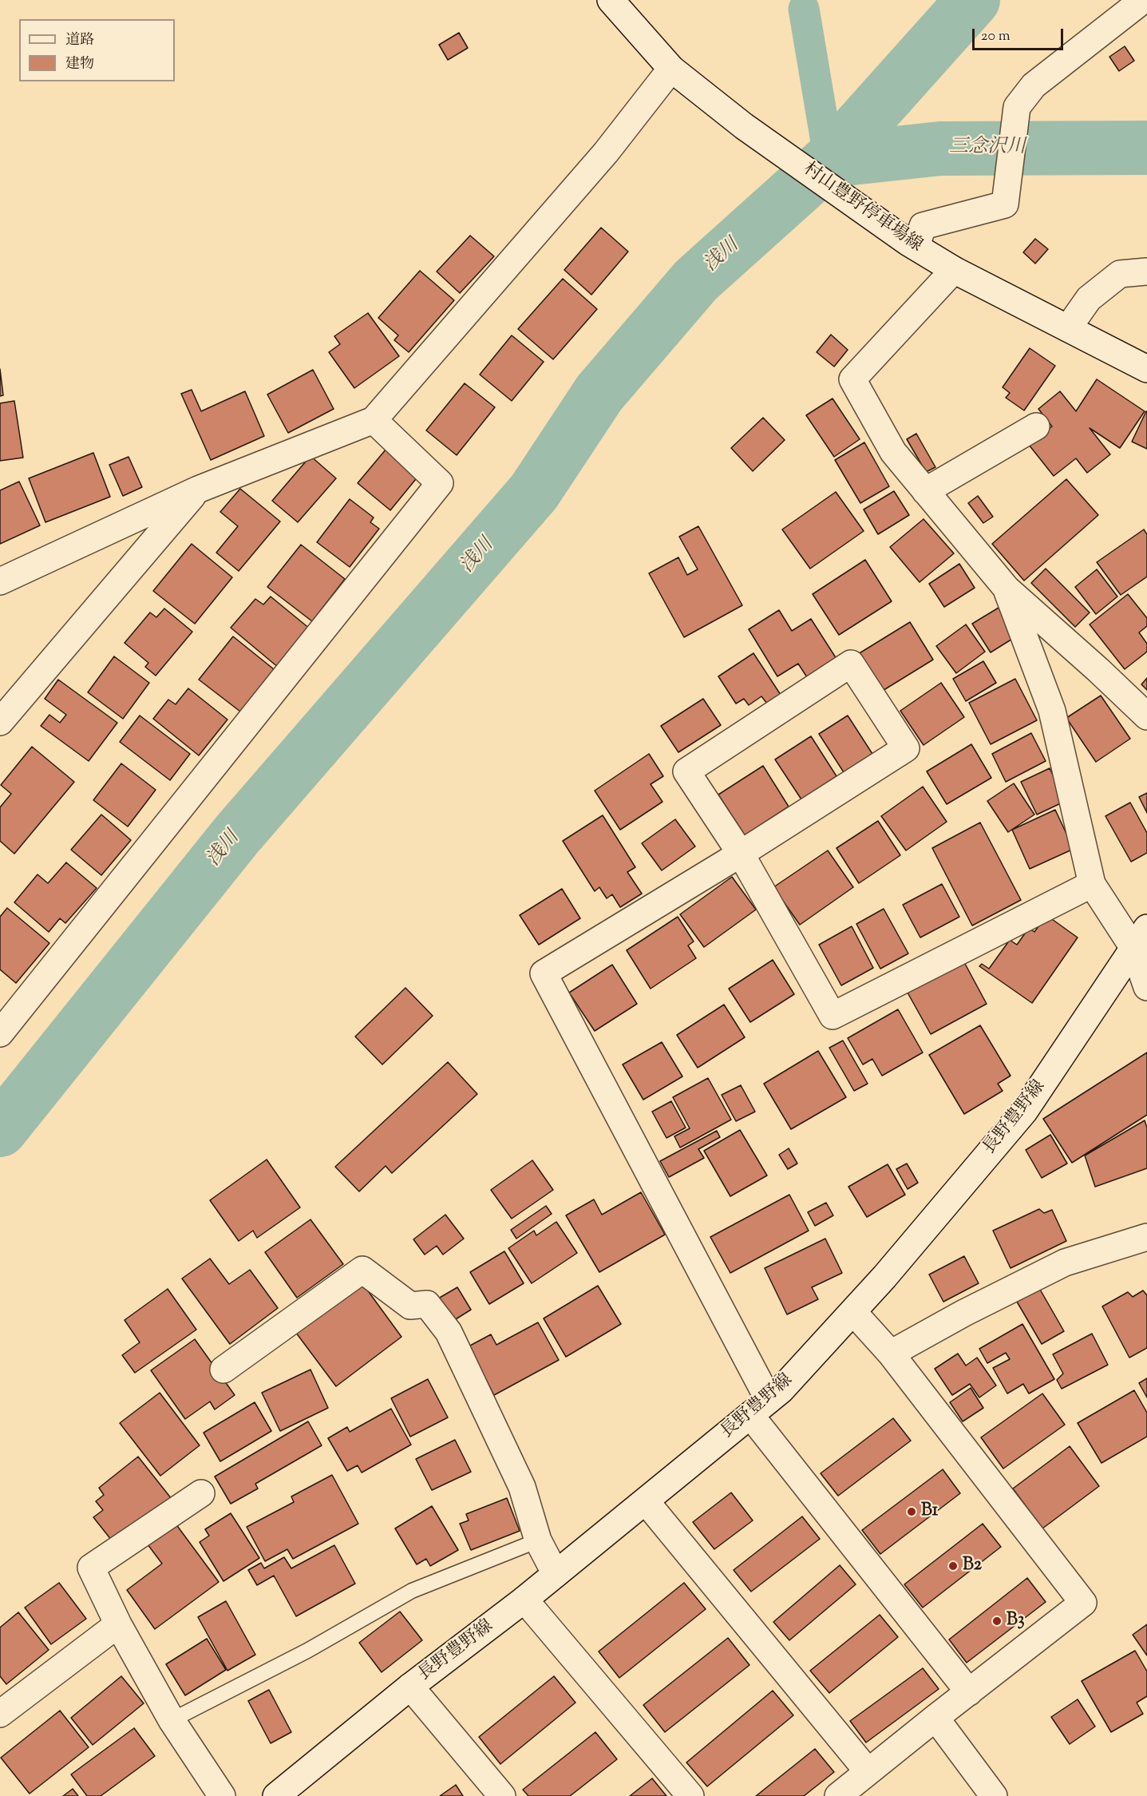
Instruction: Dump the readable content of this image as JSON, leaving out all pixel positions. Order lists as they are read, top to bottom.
{
  "streets": {
    "street": ["村山豊野停車場線", "長野豊野線"]
  },
  "water": ["三念沢川", "浅川"],
  "places": ["B1", "B2", "B3"],
  "legend": ["道路", "建物"],
  "scale_bar": "20 m"
}
